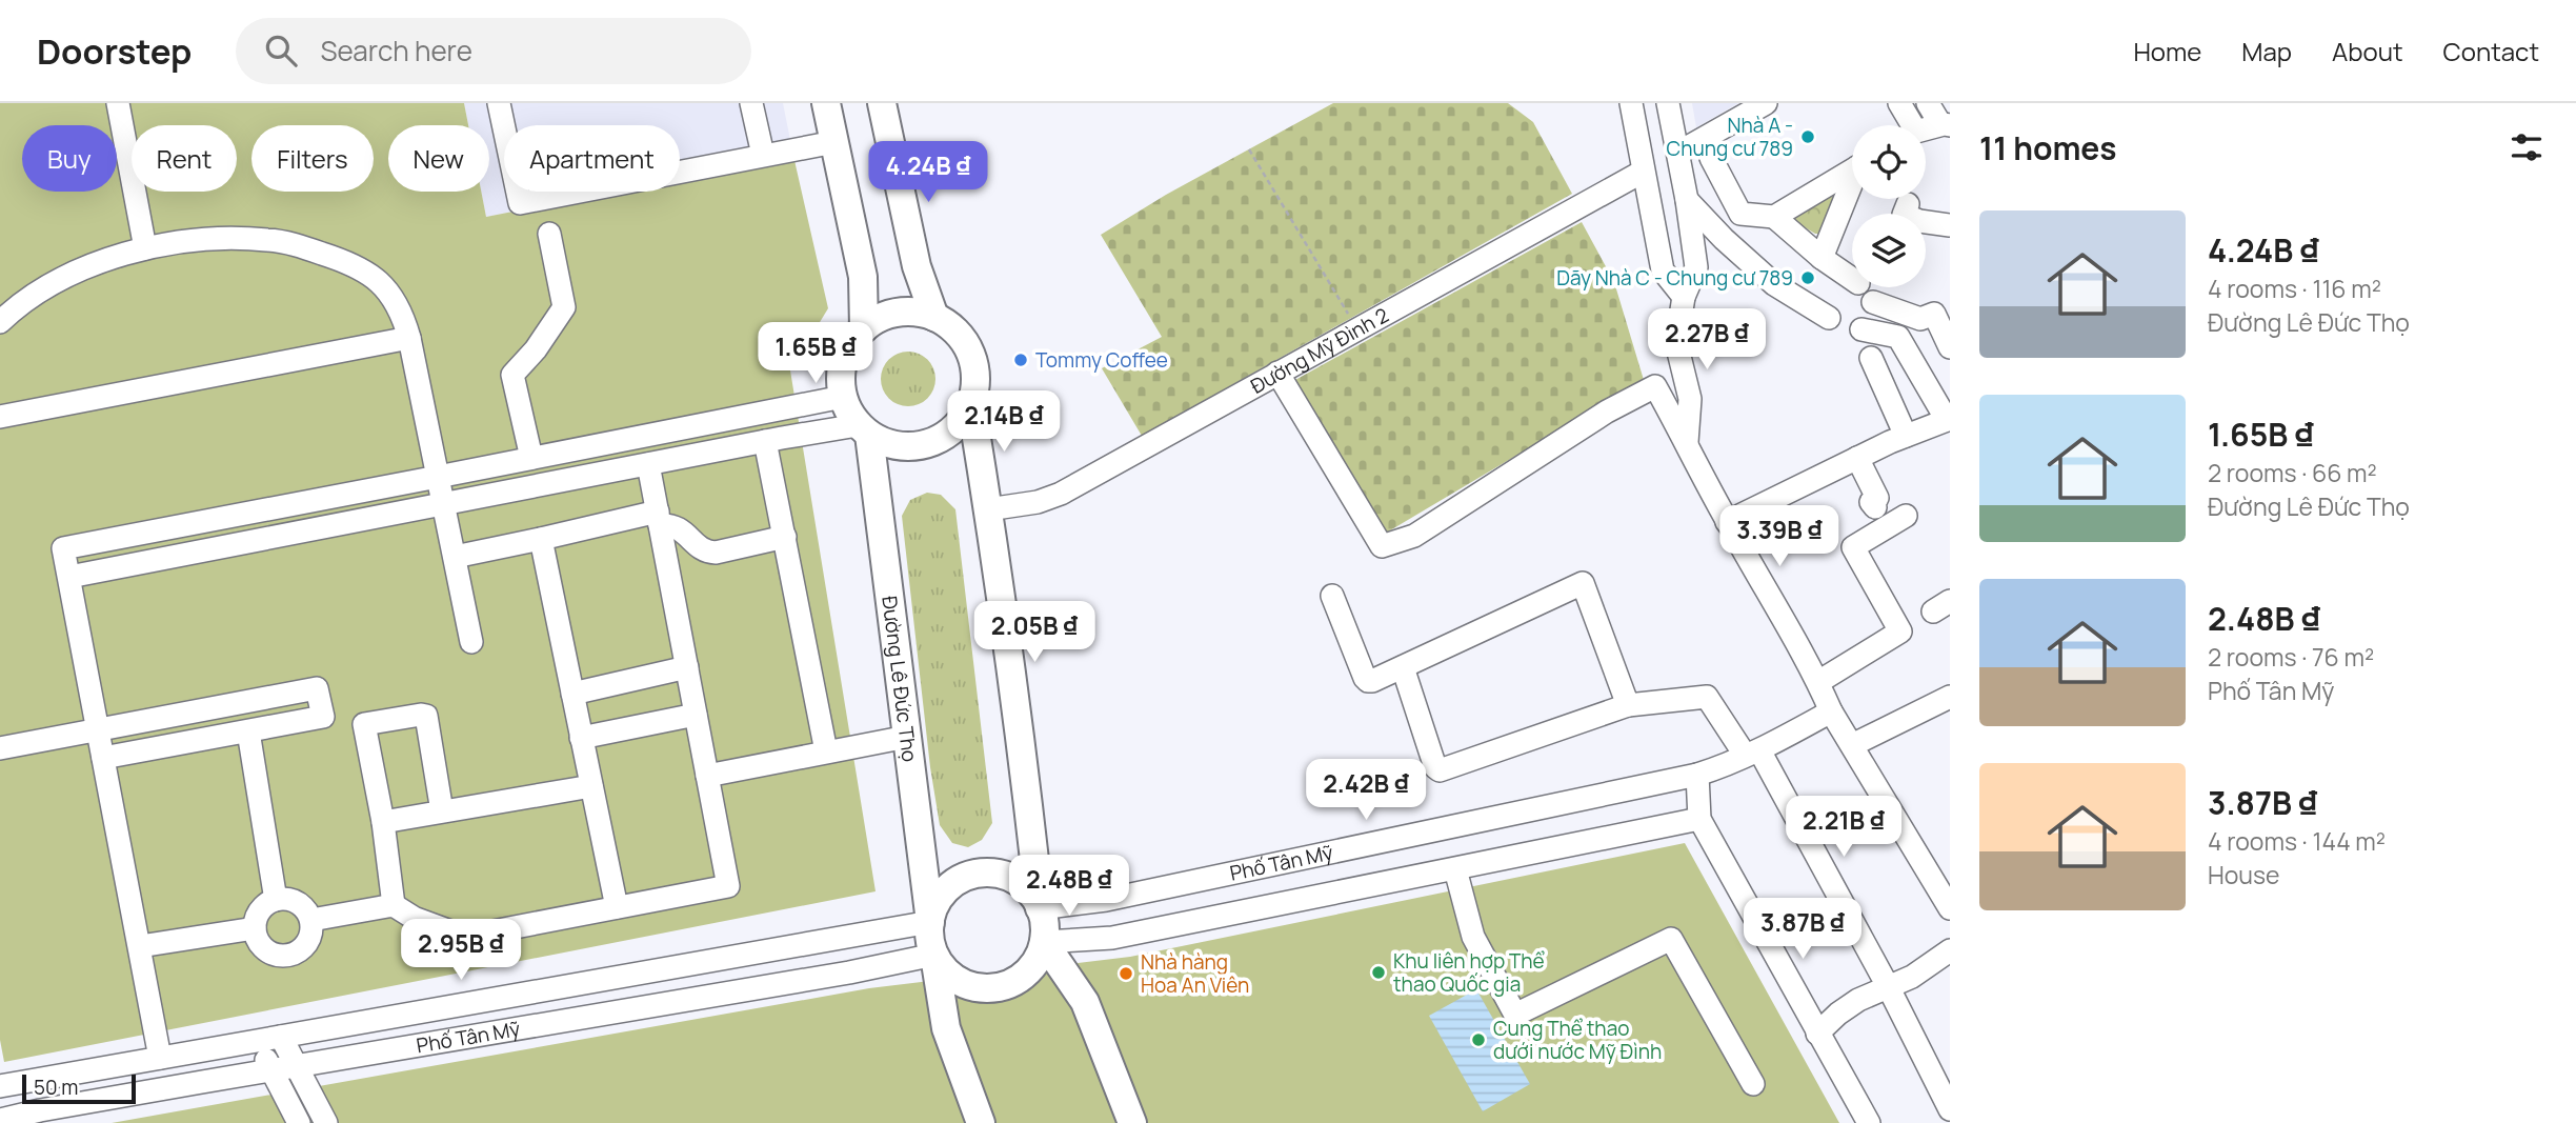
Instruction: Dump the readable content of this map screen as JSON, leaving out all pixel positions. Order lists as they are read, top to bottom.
{
  "streets": {
    "main road": ["Đường Lê Đức Thọ"],
    "street": ["Đường Mỹ Đình 2", "Phố Tân Mỹ"]
  },
  "crossings": [
    ["Đường Lê Đức Thọ", "Phố Tân Mỹ"]
  ],
  "places": [
    "Nhà A - Chung cư 789",
    "Dãy Nhà C - Chung cư 789",
    "Tommy Coffee",
    "Khu liên hợp Thể thao Quốc gia",
    "Nhà hàng Hoa An Viên",
    "Cung Thể thao dưới nước Mỹ Đình"
  ],
  "scale_bar": "50 m",
  "page": {
    "header": "Doorstep",
    "search": "Search here",
    "nav": [
      "Home",
      "Map",
      "About",
      "Contact"
    ],
    "heading": "11 homes",
    "chip": [
      "Buy",
      "Rent",
      "Filters",
      "New",
      "Apartment"
    ],
    "price": [
      "4.24B ₫",
      "2.27B ₫",
      "1.65B ₫",
      "2.14B ₫",
      "3.39B ₫",
      "2.05B ₫",
      "2.42B ₫",
      "2.21B ₫",
      "2.48B ₫",
      "3.87B ₫",
      "2.95B ₫"
    ],
    "list": [
      {
        "name": "4.24B ₫",
        "note": "4 rooms · 116 m² · Đường Lê Đức Thọ"
      },
      {
        "name": "1.65B ₫",
        "note": "2 rooms · 66 m² · Đường Lê Đức Thọ"
      },
      {
        "name": "2.48B ₫",
        "note": "2 rooms · 76 m² · Phố Tân Mỹ"
      },
      {
        "name": "3.87B ₫",
        "note": "4 rooms · 144 m² · House"
      }
    ],
    "scale": "50 m"
  }
}
